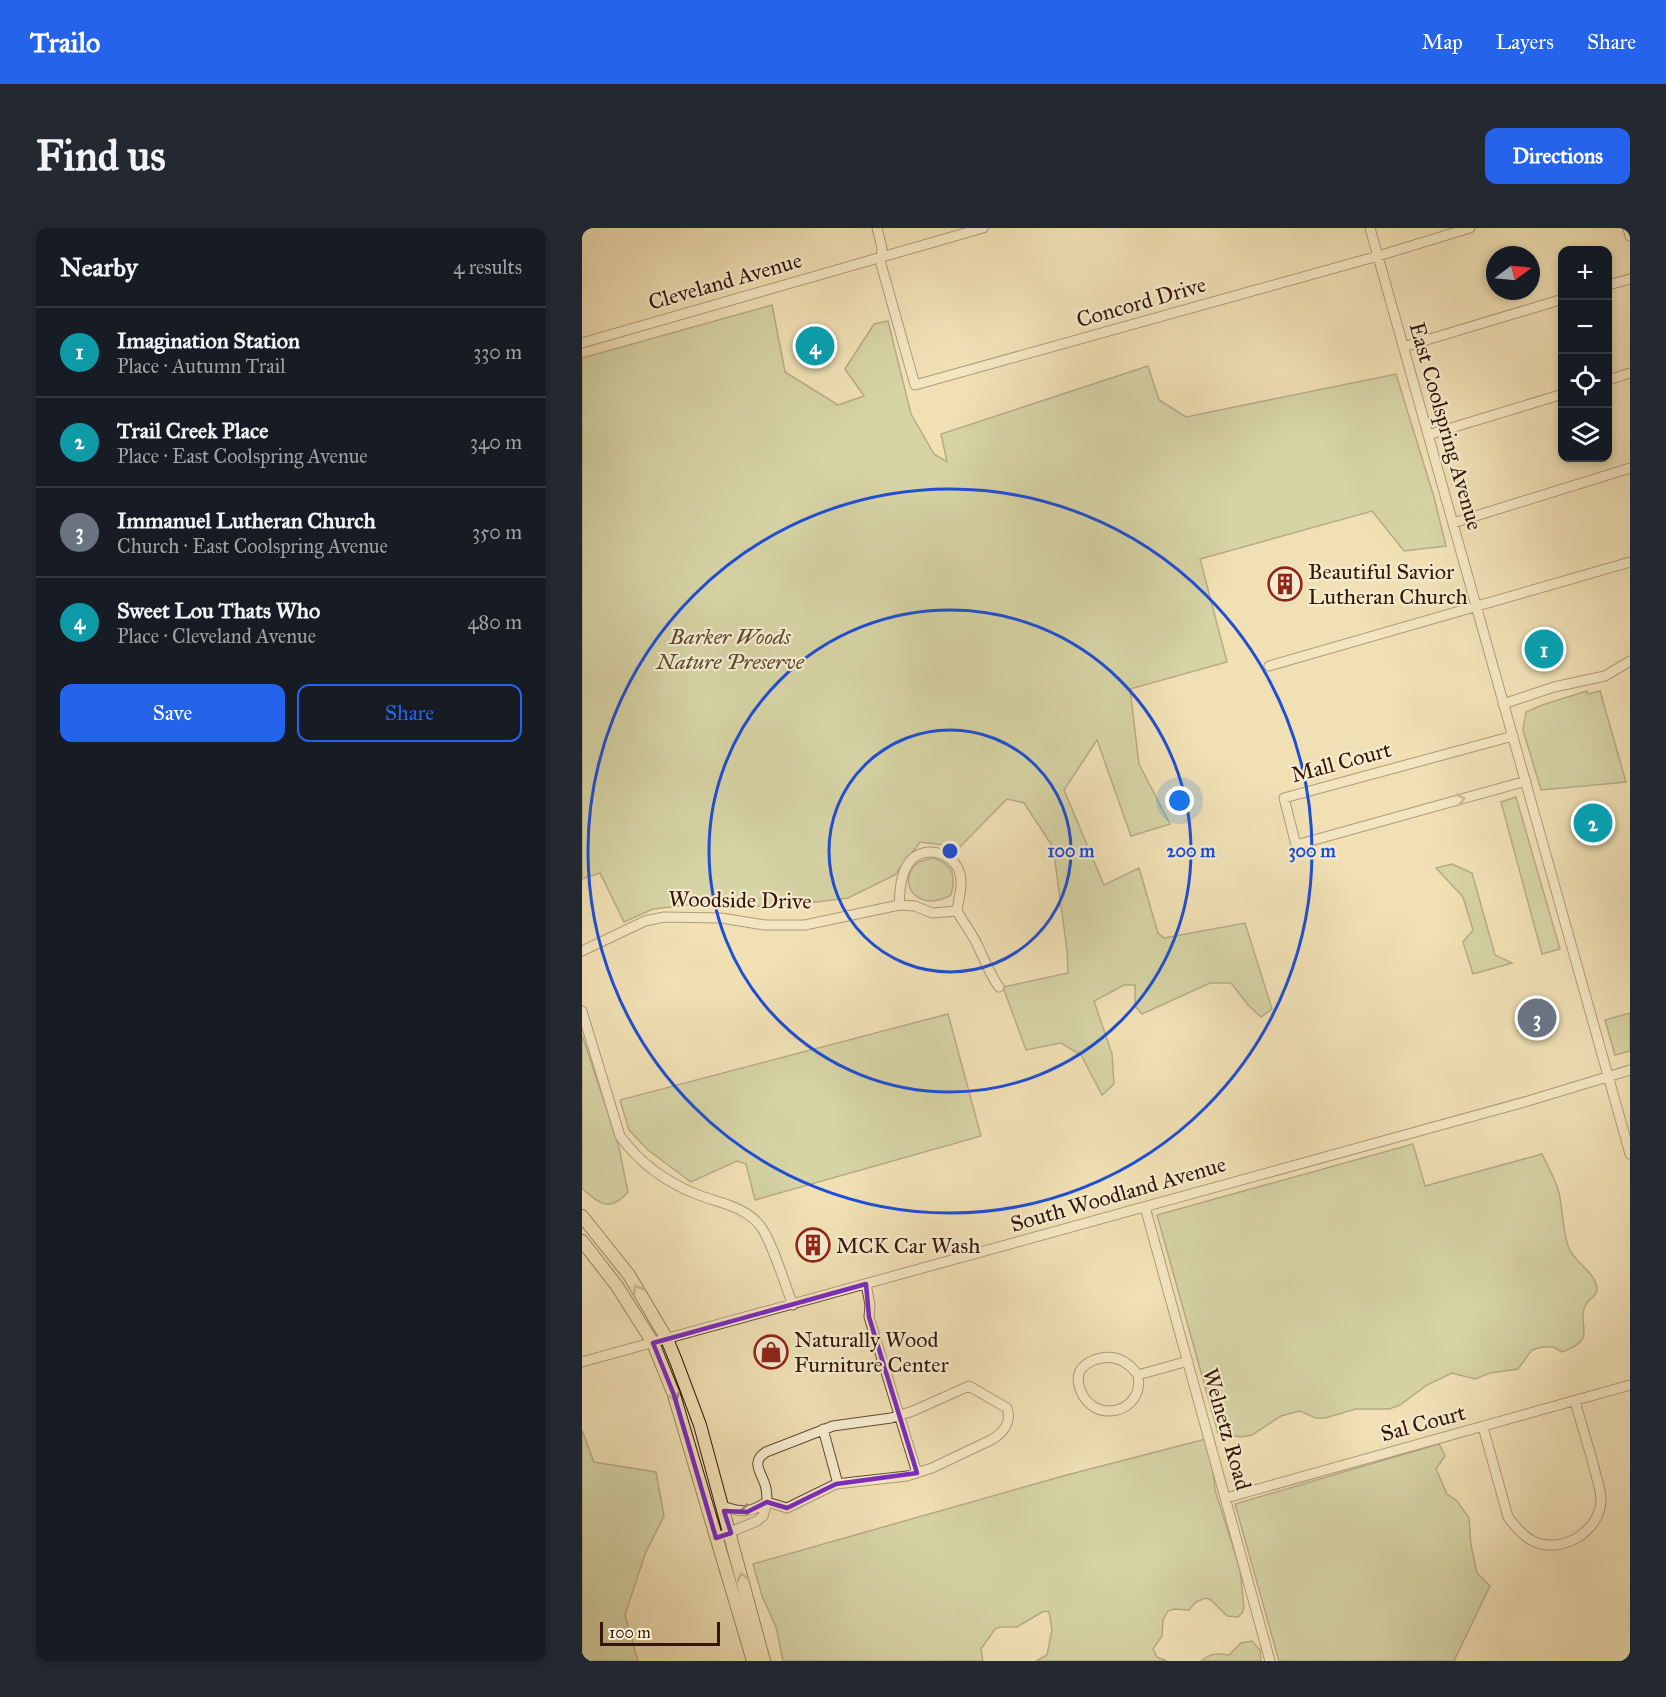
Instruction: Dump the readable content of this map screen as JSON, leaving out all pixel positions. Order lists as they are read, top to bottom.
{
  "streets": {
    "street": [
      "Cleveland Avenue",
      "Concord Drive",
      "East Coolspring Avenue",
      "Mall Court",
      "Woodside Drive",
      "South Woodland Avenue",
      "Sal Court",
      "Welnetz Road"
    ]
  },
  "crossings": [
    ["Cleveland Avenue", "Concord Drive"],
    ["Concord Drive", "East Coolspring Avenue"],
    ["East Coolspring Avenue", "Mall Court"],
    ["East Coolspring Avenue", "South Woodland Avenue"],
    ["South Woodland Avenue", "Welnetz Road"],
    ["Sal Court", "Welnetz Road"]
  ],
  "parks": ["Barker Woods Nature Preserve"],
  "places": {
    "building": ["Beautiful Savior Lutheran Church", "MCK Car Wash"],
    "shop": ["Naturally Wood Furniture Center"]
  },
  "scale_bar": "100 m",
  "north": "right",
  "page": {
    "header": "Trailo",
    "nav": ["Map", "Layers", "Share"],
    "buttons": [
      "Directions",
      ["Save", "Share"]
    ],
    "title": "Find us",
    "heading": ["Nearby", "4 results"],
    "map_buttons": ["+", "−"],
    "list": [
      {
        "mark": "1",
        "name": "Imagination Station",
        "note": "Place · Autumn Trail",
        "value": "330 m"
      },
      {
        "mark": "2",
        "name": "Trail Creek Place",
        "note": "Place · East Coolspring Avenue",
        "value": "340 m"
      },
      {
        "mark": "3",
        "name": "Immanuel Lutheran Church",
        "note": "Church · East Coolspring Avenue",
        "value": "350 m"
      },
      {
        "mark": "4",
        "name": "Sweet Lou Thats Who",
        "note": "Place · Cleveland Avenue",
        "value": "480 m"
      }
    ],
    "pins": [
      "4",
      "1",
      "2",
      "3"
    ],
    "scale": "100 m"
  },
  "rings": ["100 m", "200 m", "300 m"]
}
